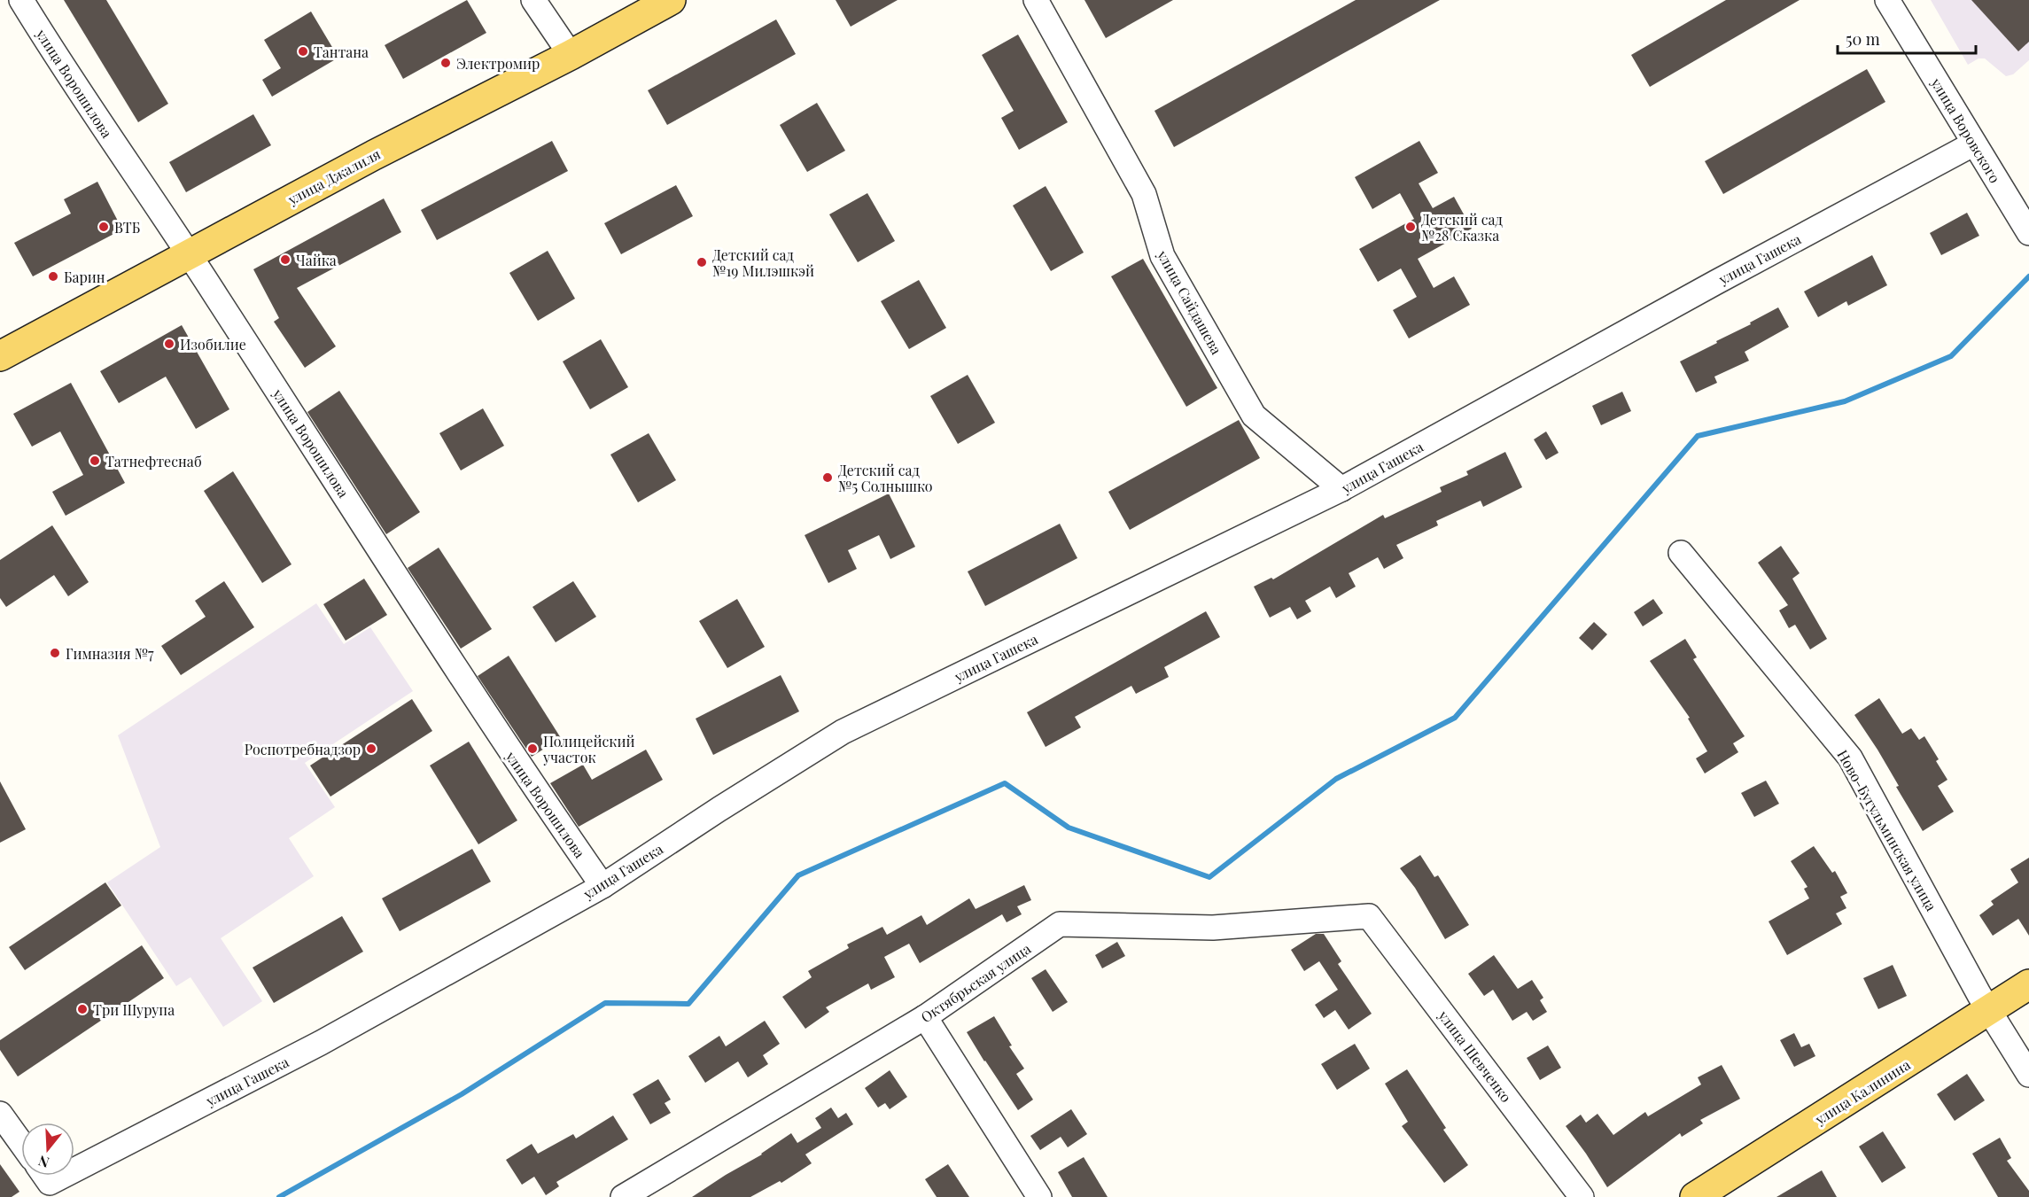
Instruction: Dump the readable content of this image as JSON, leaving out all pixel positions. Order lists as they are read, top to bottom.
{
  "streets": {
    "main road": ["улица Джалиля", "улица Калинина"],
    "street": [
      "улица Ворошилова",
      "улица Воровского",
      "улица Гашека",
      "улица Сайдашева",
      "Ново-Бугульминская улица",
      "Октябрьская улица",
      "улица Шевченко"
    ]
  },
  "crossings": [
    ["улица Ворошилова", "улица Джалиля"],
    ["улица Ворошилова", "улица Гашека"],
    ["улица Воровского", "улица Гашека"],
    ["улица Гашека", "улица Сайдашева"],
    ["Ново-Бугульминская улица", "улица Калинина"],
    ["Октябрьская улица", "улица Шевченко"]
  ],
  "places": [
    "Тантана",
    "Электромир",
    "ВТБ",
    "Детский сад №28 Сказка",
    "Чайка",
    "Детский сад №19 Милэшкэй",
    "Барин",
    "Изобилие",
    "Татнефтеснаб",
    "Детский сад №5 Солнышко",
    "Гимназия №7",
    "Роспотребнадзор",
    "Полицейский участок",
    "Три Шурупа"
  ],
  "scale_bar": "50 m",
  "north": "bottom"
}
